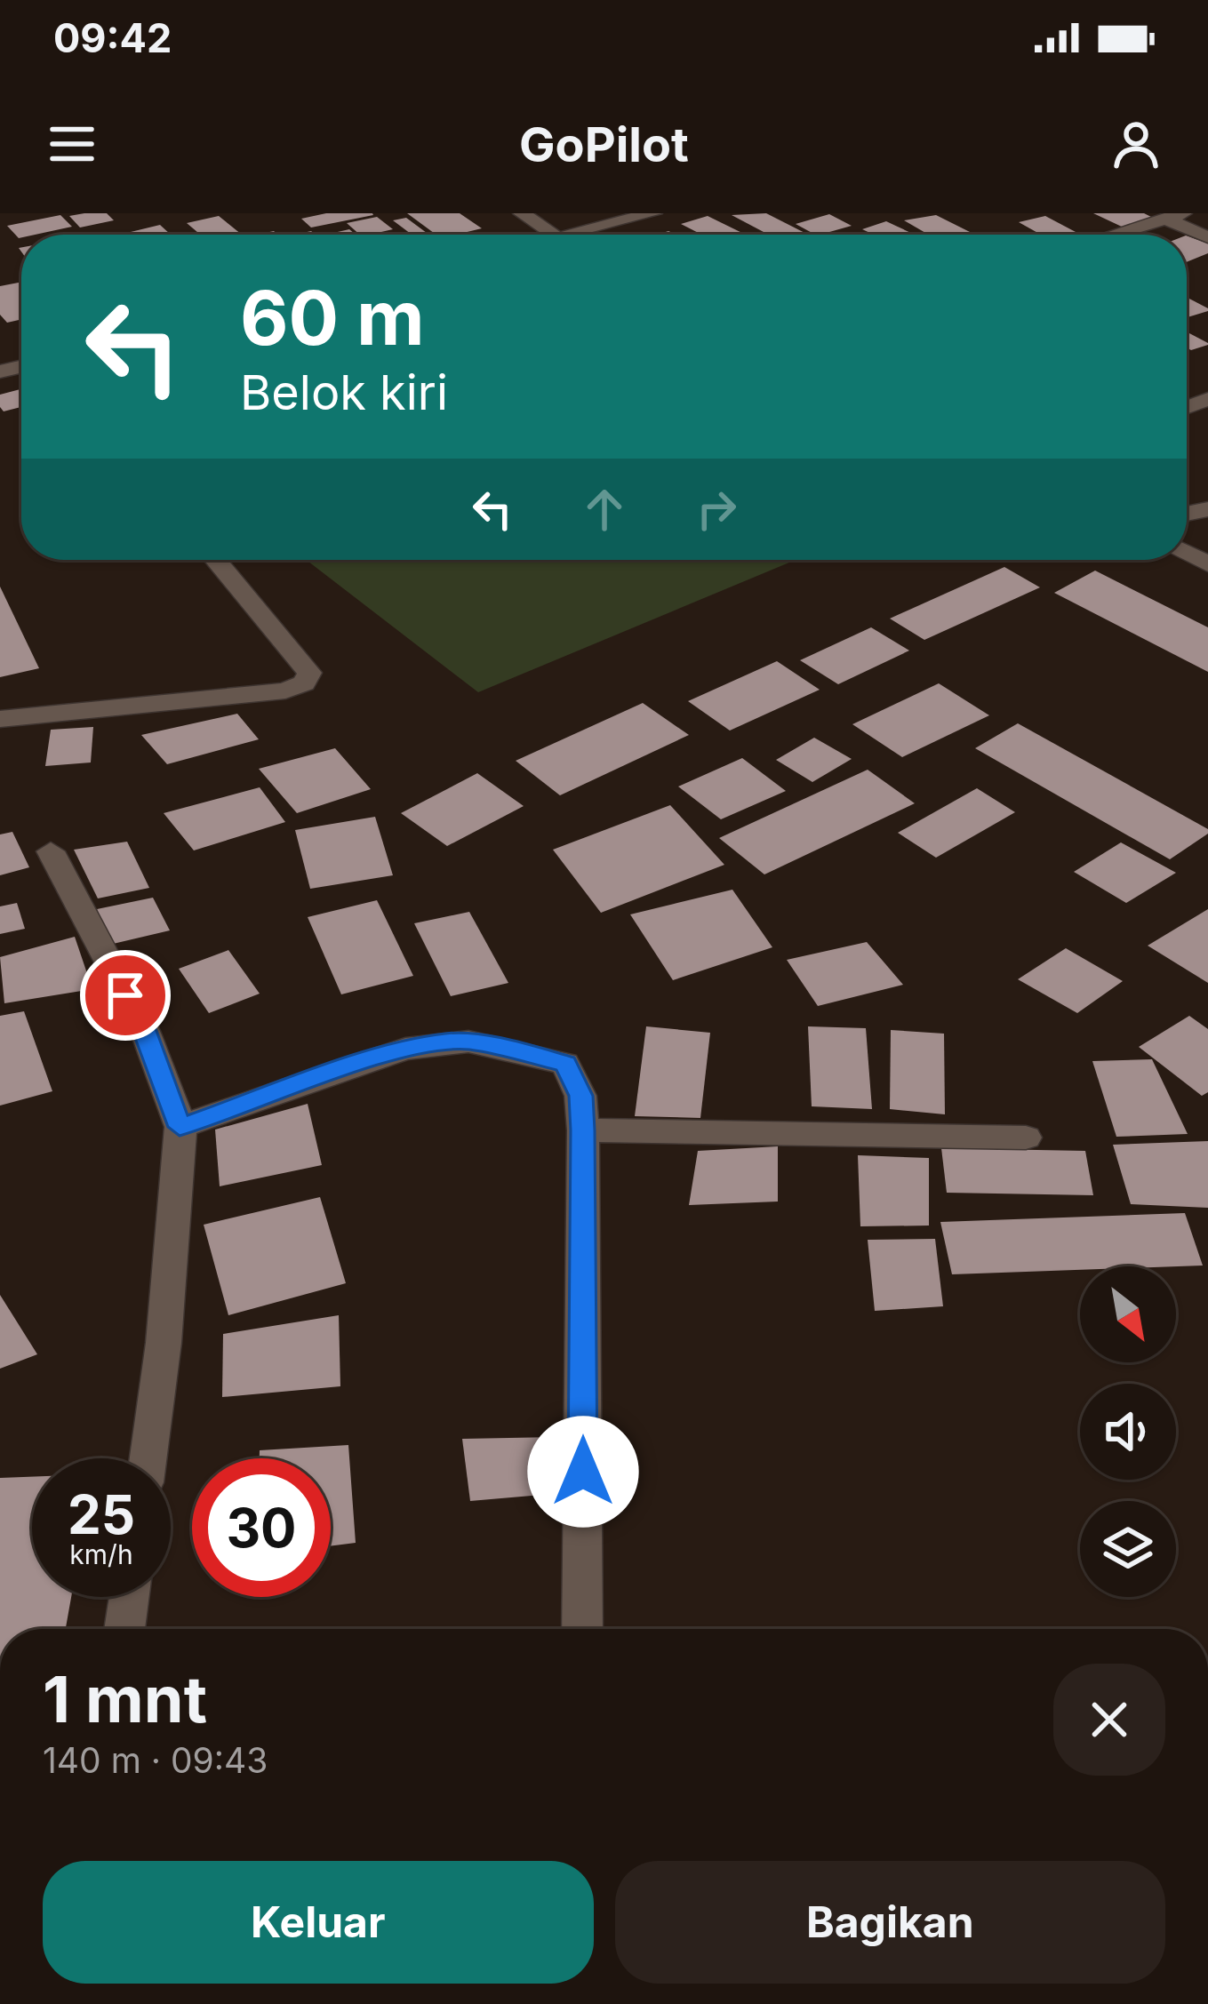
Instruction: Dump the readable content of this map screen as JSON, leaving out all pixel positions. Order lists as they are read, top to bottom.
{
  "north": "bottom right",
  "page": {
    "status": "09:42",
    "header": "GoPilot",
    "turn": ["60 m", "Belok kiri"],
    "speed": "25 km/h",
    "limit": "30",
    "heading": ["1 mnt", "140 m · 09:43"],
    "buttons": ["Keluar", "Bagikan"]
  }
}
